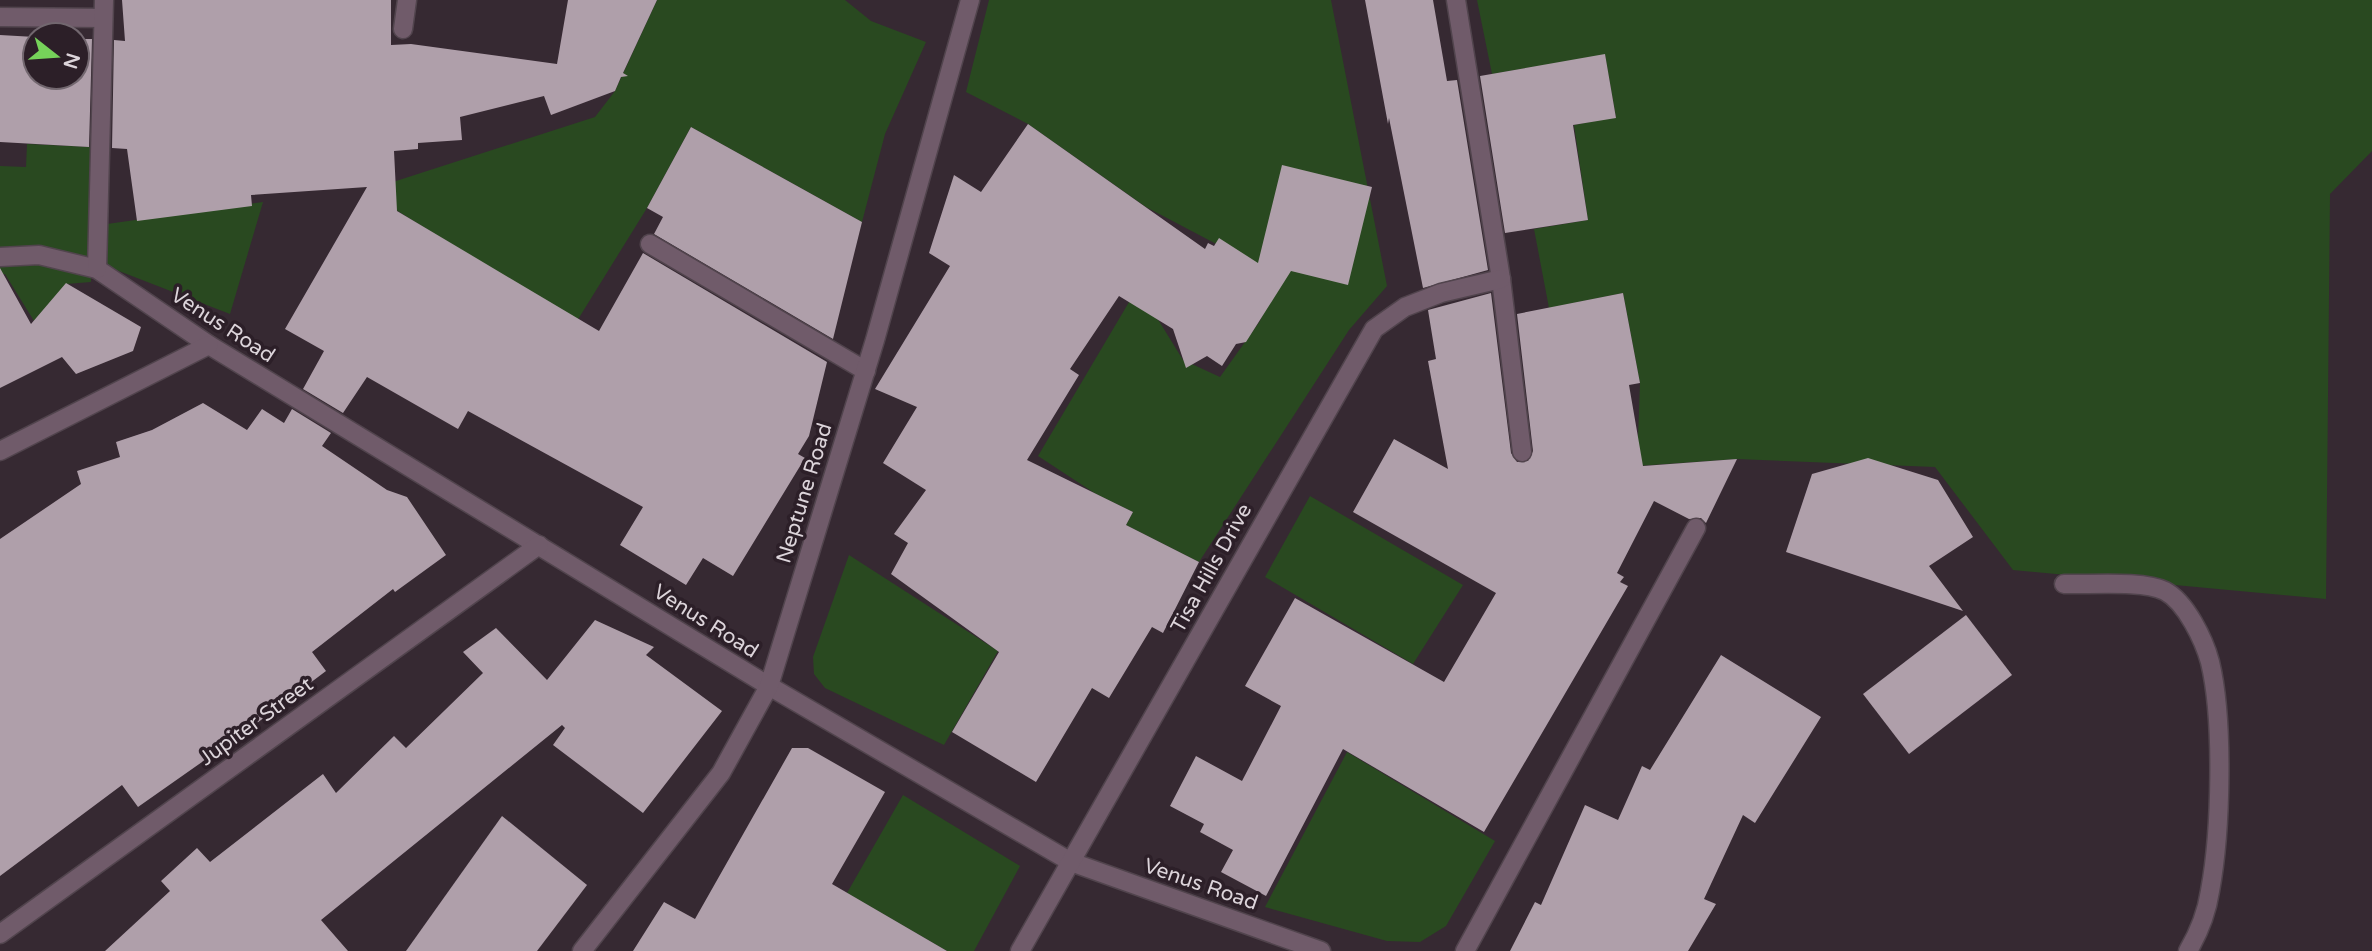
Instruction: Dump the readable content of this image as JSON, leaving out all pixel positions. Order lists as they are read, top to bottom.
{
  "streets": {
    "street": [
      "Venus Road",
      "Neptune Road",
      "Tisa Hills Drive",
      "Jupiter Street"
    ]
  },
  "crossings": [
    ["Venus Road", "Neptune Road"],
    ["Venus Road", "Tisa Hills Drive"],
    ["Venus Road", "Jupiter Street"]
  ],
  "north": "right"
}
